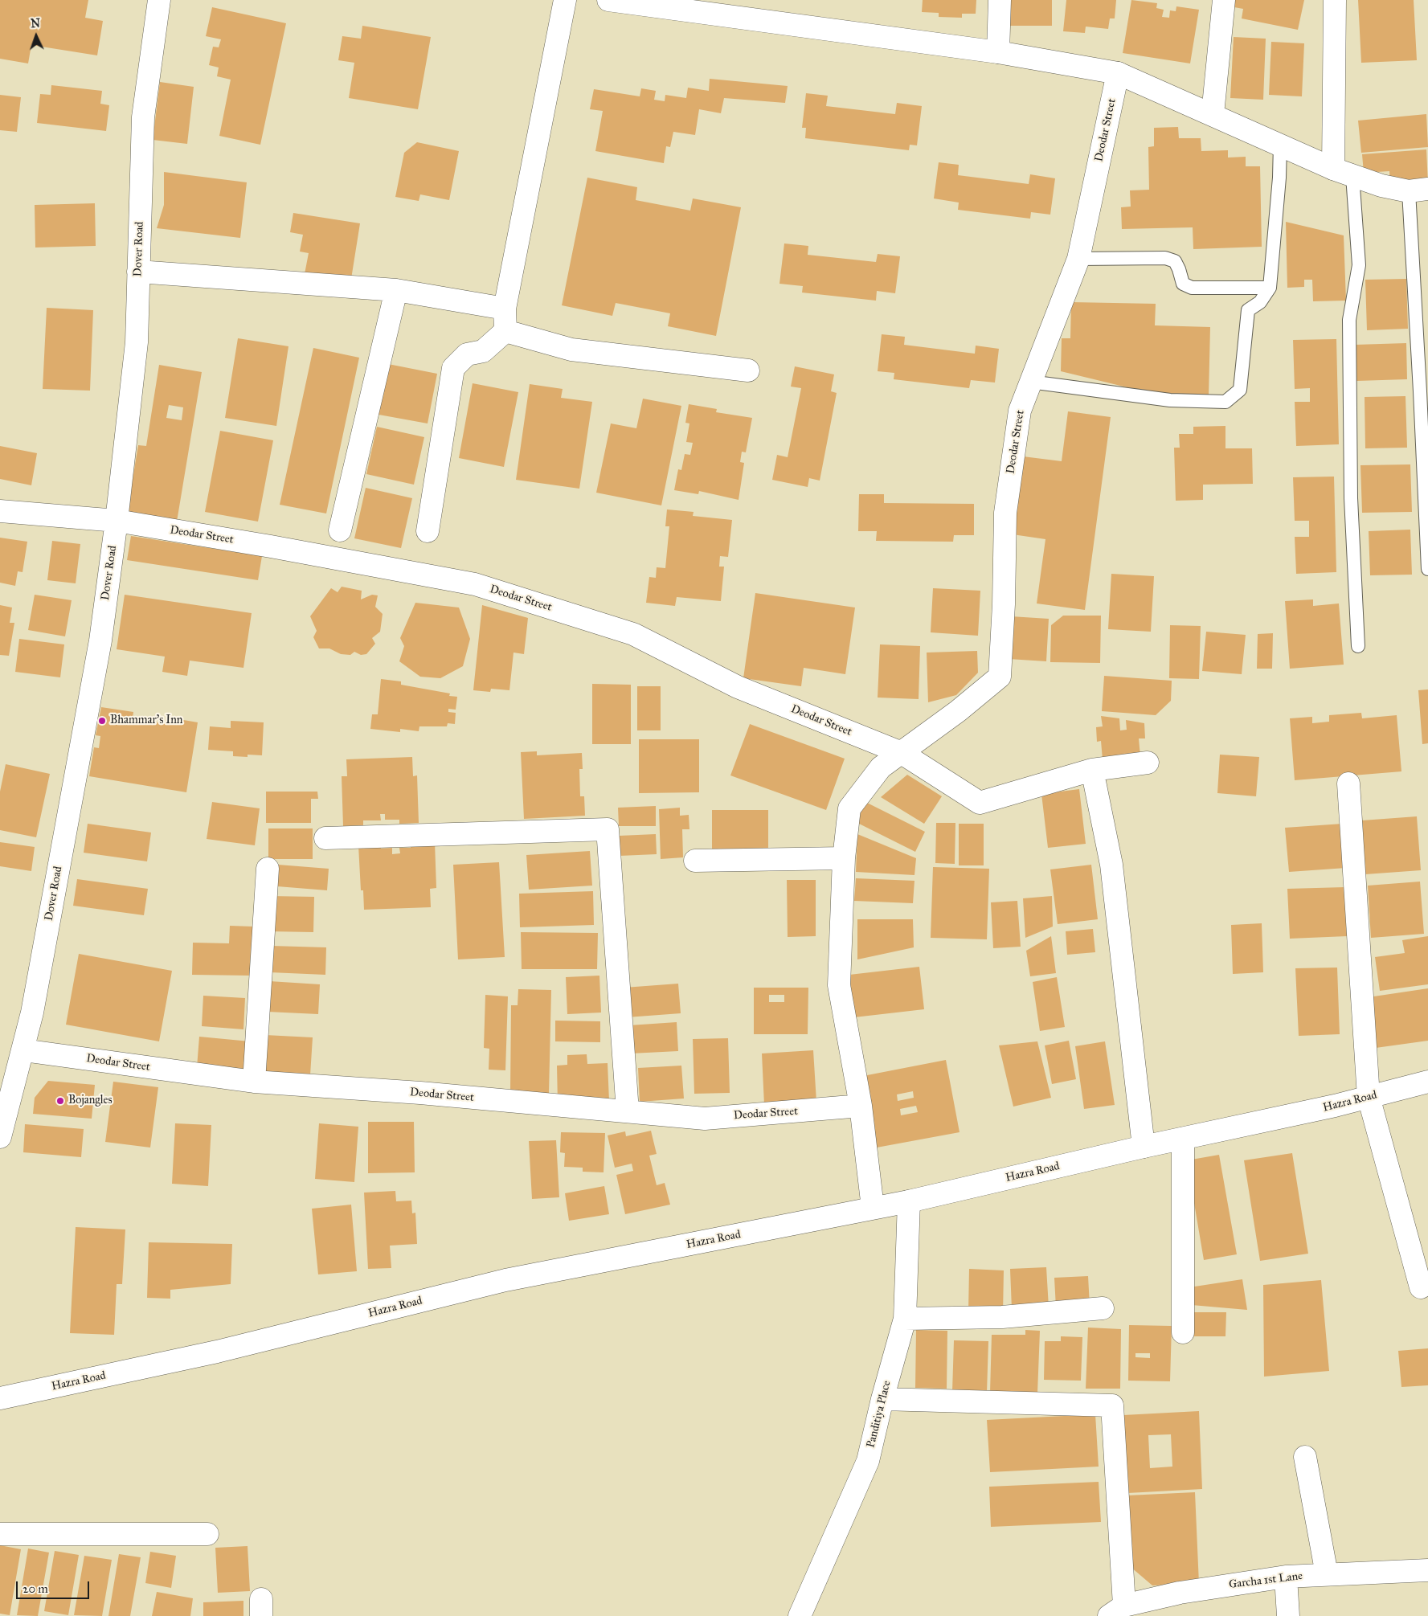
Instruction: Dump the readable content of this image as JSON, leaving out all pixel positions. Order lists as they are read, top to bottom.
{
  "streets": {
    "street": [
      "Deodar Street",
      "Dover Road",
      "Hazra Road",
      "Panditiya Place",
      "Garcha 1st Lane"
    ]
  },
  "crossings": [
    ["Deodar Street", "Dover Road"],
    ["Deodar Street", "Hazra Road"],
    ["Hazra Road", "Panditiya Place"]
  ],
  "places": ["Bhammar's Inn", "Bojangles"],
  "scale_bar": "20 m",
  "north": "top"
}
